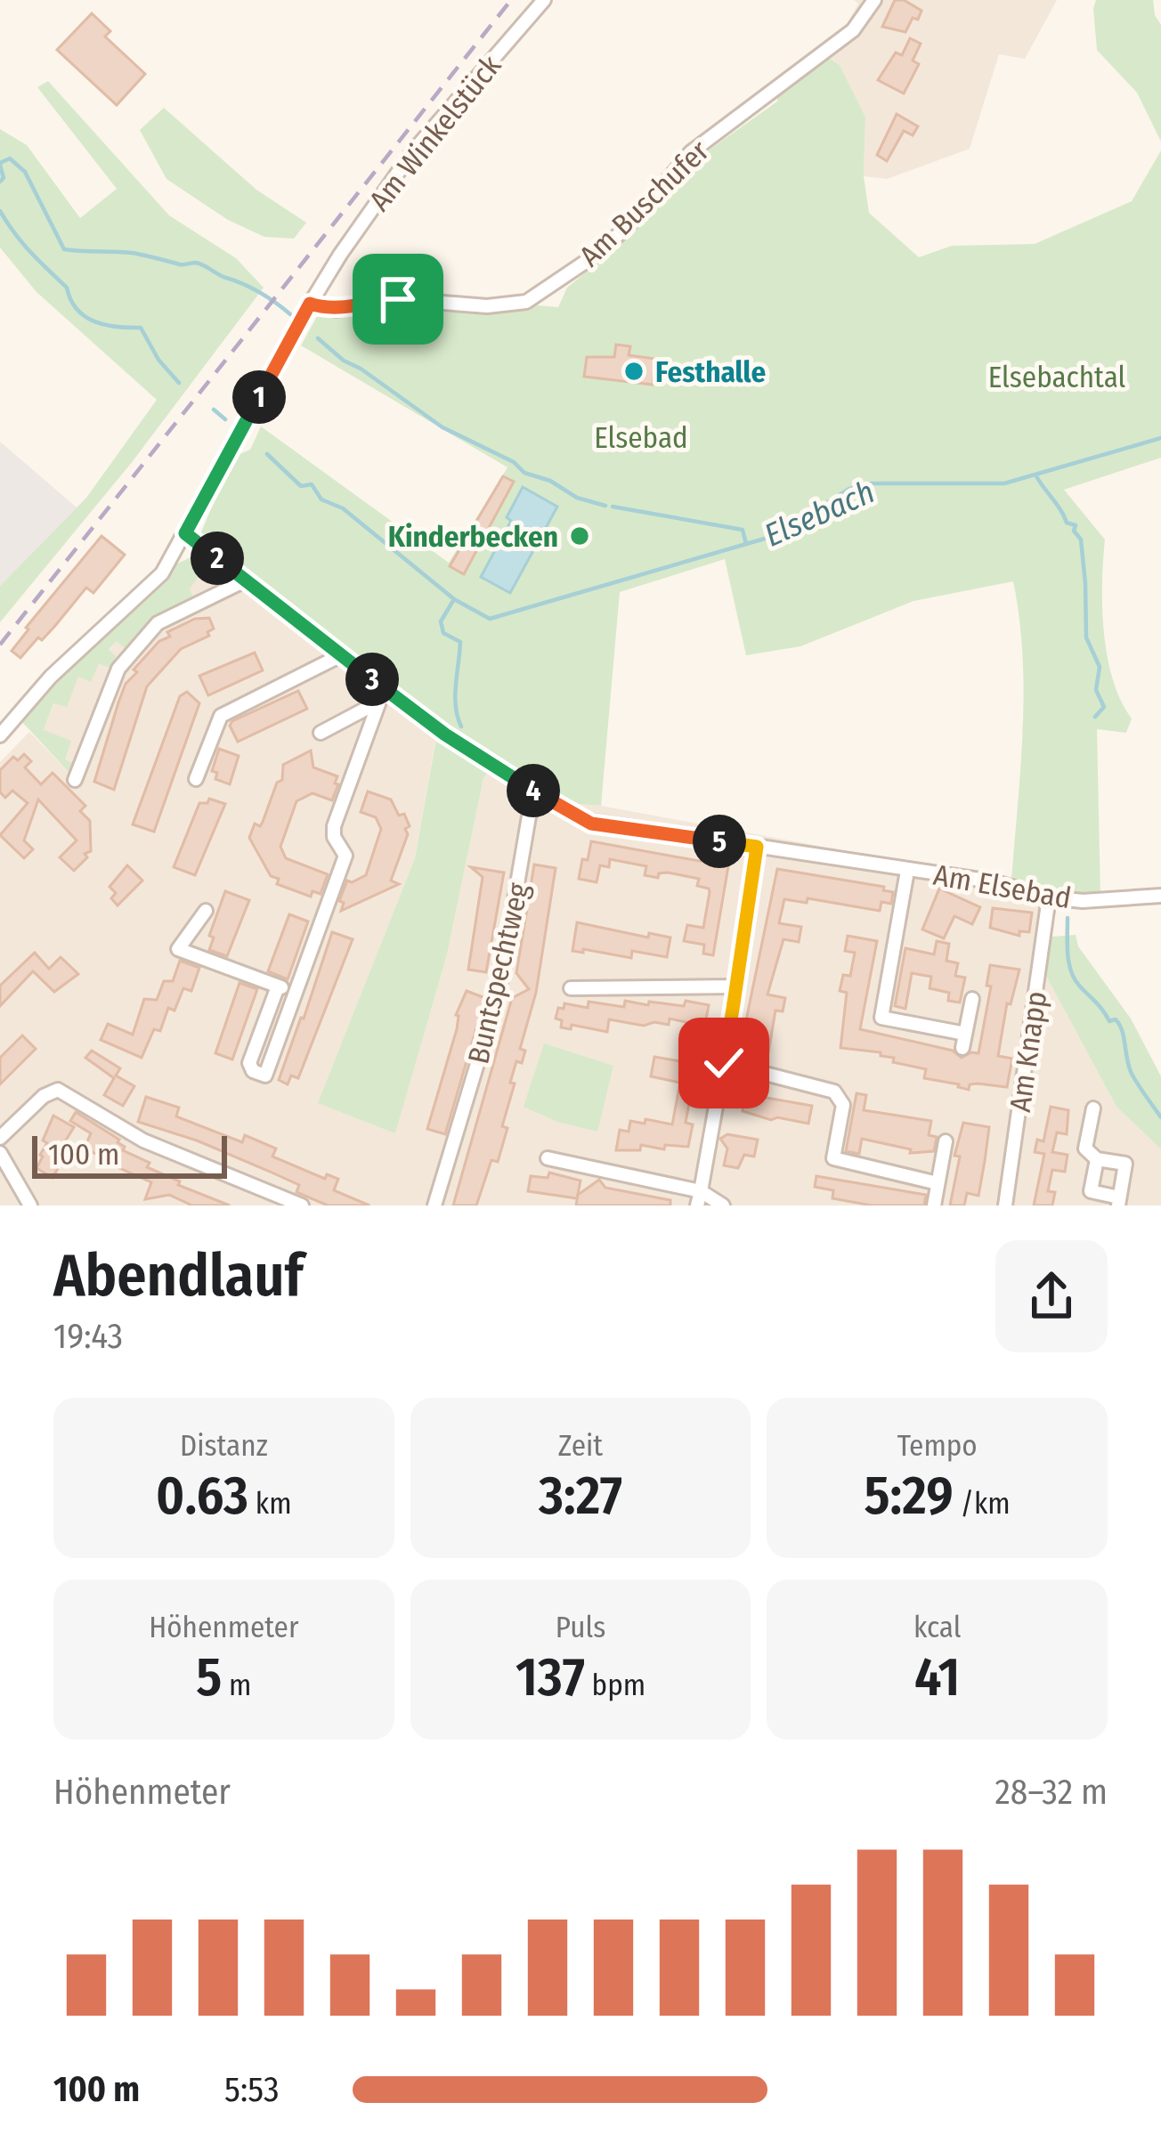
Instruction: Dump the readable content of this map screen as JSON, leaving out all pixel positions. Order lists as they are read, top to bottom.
{
  "streets": {
    "street": [
      "Am Winkelstück",
      "Am Buschufer",
      "Am Elsebad",
      "Buntspechtweg",
      "Am Knapp"
    ]
  },
  "crossings": [
    ["Am Winkelstück", "Am Buschufer"],
    ["Am Winkelstück", "Am Elsebad"],
    ["Am Elsebad", "Buntspechtweg"],
    ["Am Elsebad", "Am Knapp"]
  ],
  "water": ["Elsebach"],
  "parks": ["Elsebachtal", "Elsebad"],
  "places": ["Festhalle", "Kinderbecken"],
  "scale_bar": "100 m",
  "page": {
    "pins": [
      "1",
      "2",
      "3",
      "4",
      "5"
    ],
    "scale": "100 m",
    "heading": ["Abendlauf", "19:43"],
    "stats": [
      ["Distanz", "0.63 km"],
      ["Zeit", "3:27"],
      ["Tempo", "5:29 /km"],
      ["Höhenmeter", "5 m"],
      ["Puls", "137 bpm"],
      ["kcal", "41"]
    ],
    "chart": ["Höhenmeter", "28–32 m"],
    "list": [
      {
        "name": "100 m",
        "note": "5:53"
      }
    ]
  }
}
